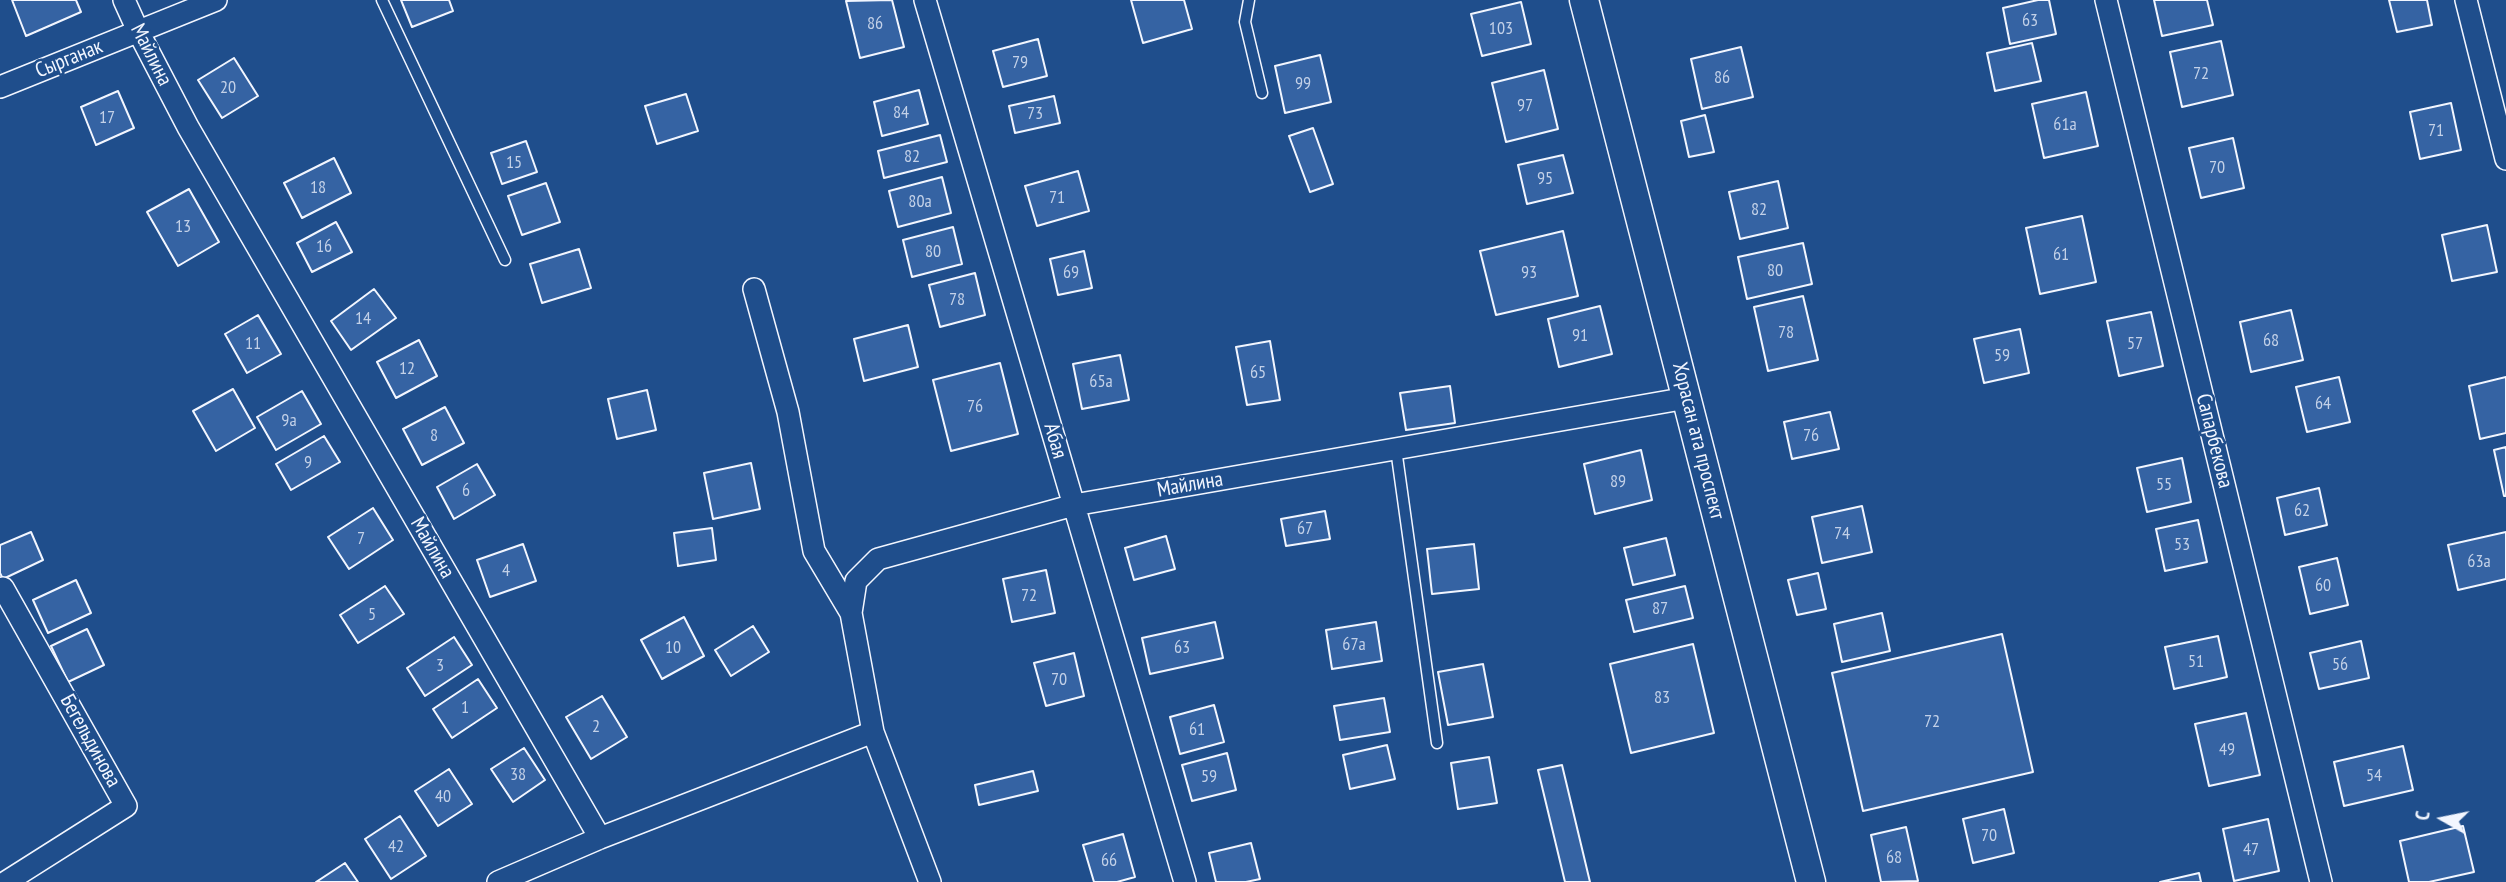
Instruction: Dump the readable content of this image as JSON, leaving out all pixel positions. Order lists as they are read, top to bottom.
{
  "streets": {
    "main road": ["Хорасан ата проспект"],
    "street": [
      "Майлина",
      "Сырганак",
      "Абая",
      "Сапарбекова",
      "Бегельдинова"
    ]
  },
  "crossings": [
    ["Майлина", "Сырганак"],
    ["Майлина", "Абая"],
    ["Майлина", "Хорасан ата проспект"]
  ],
  "house_numbers": [
    "63",
    "86",
    "103",
    "79",
    "72",
    "86",
    "99",
    "20",
    "97",
    "84",
    "73",
    "17",
    "61а",
    "71",
    "82",
    "15",
    "70",
    "95",
    "18",
    "71",
    "80а",
    "82",
    "13",
    "16",
    "80",
    "61",
    "80",
    "69",
    "93",
    "78",
    "14",
    "78",
    "91",
    "68",
    "11",
    "57",
    "59",
    "12",
    "65",
    "65а",
    "64",
    "76",
    "9а",
    "8",
    "76",
    "9",
    "89",
    "55",
    "6",
    "62",
    "67",
    "74",
    "7",
    "53",
    "63а",
    "4",
    "60",
    "72",
    "87",
    "5",
    "67а",
    "10",
    "63",
    "51",
    "56",
    "3",
    "70",
    "83",
    "1",
    "72",
    "2",
    "61",
    "49",
    "38",
    "54",
    "59",
    "40",
    "70",
    "42",
    "47",
    "68",
    "66"
  ],
  "north": "left"
}
